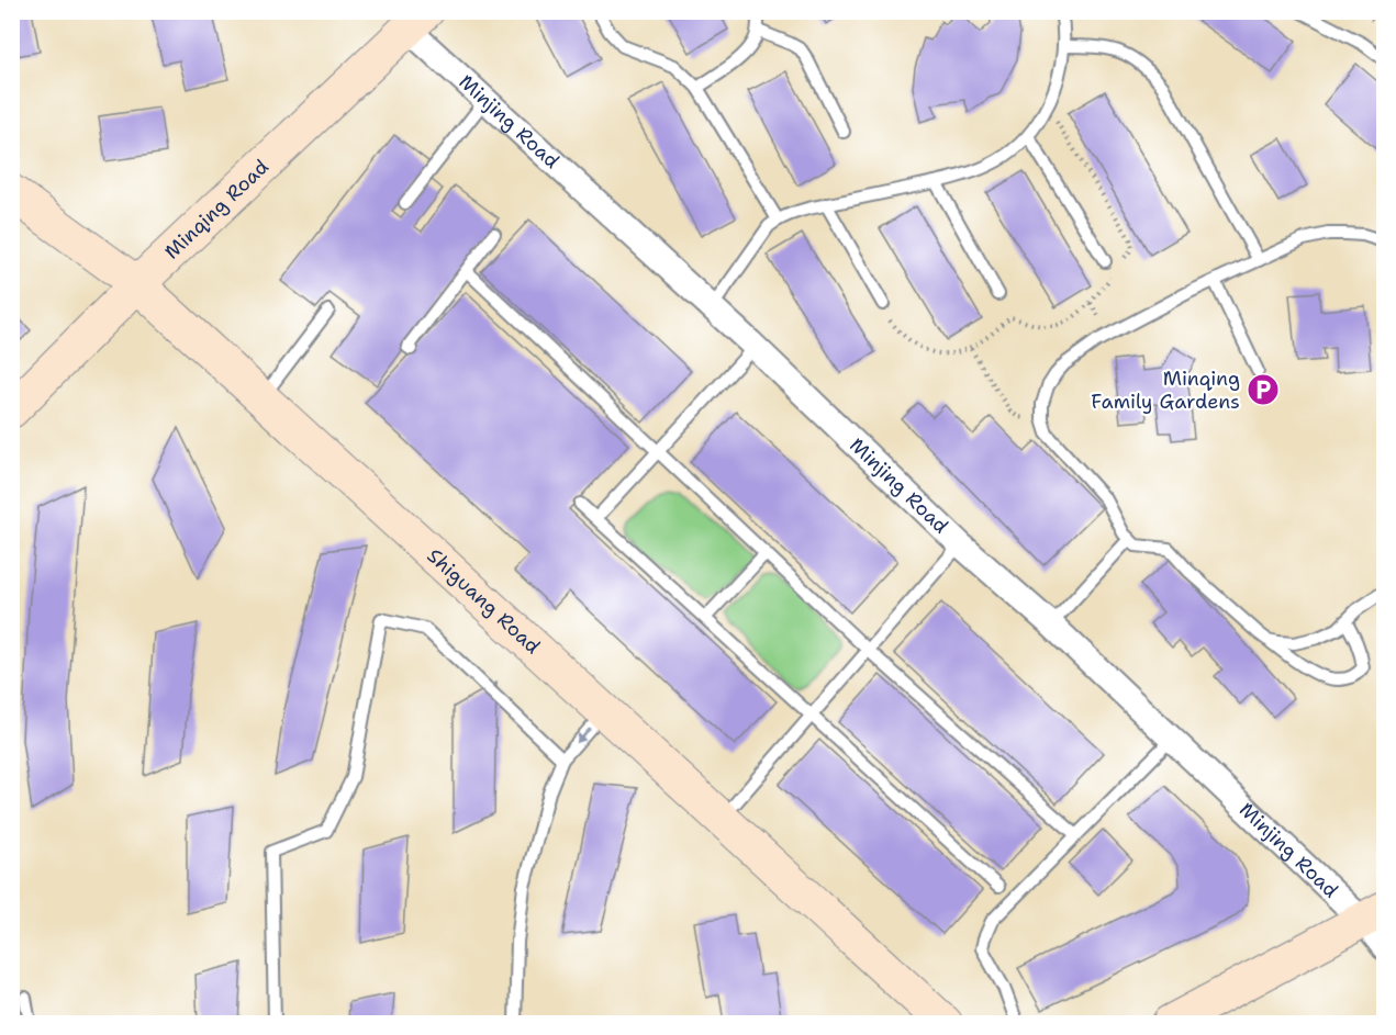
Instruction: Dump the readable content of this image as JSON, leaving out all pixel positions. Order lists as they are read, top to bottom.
{
  "streets": {
    "street": ["Minjing Road", "Minqing Road", "Shiguang Road"]
  },
  "crossings": [
    ["Minjing Road", "Minqing Road"],
    ["Minqing Road", "Shiguang Road"]
  ],
  "places": {
    "parking": ["Minqing Family Gardens"]
  }
}
